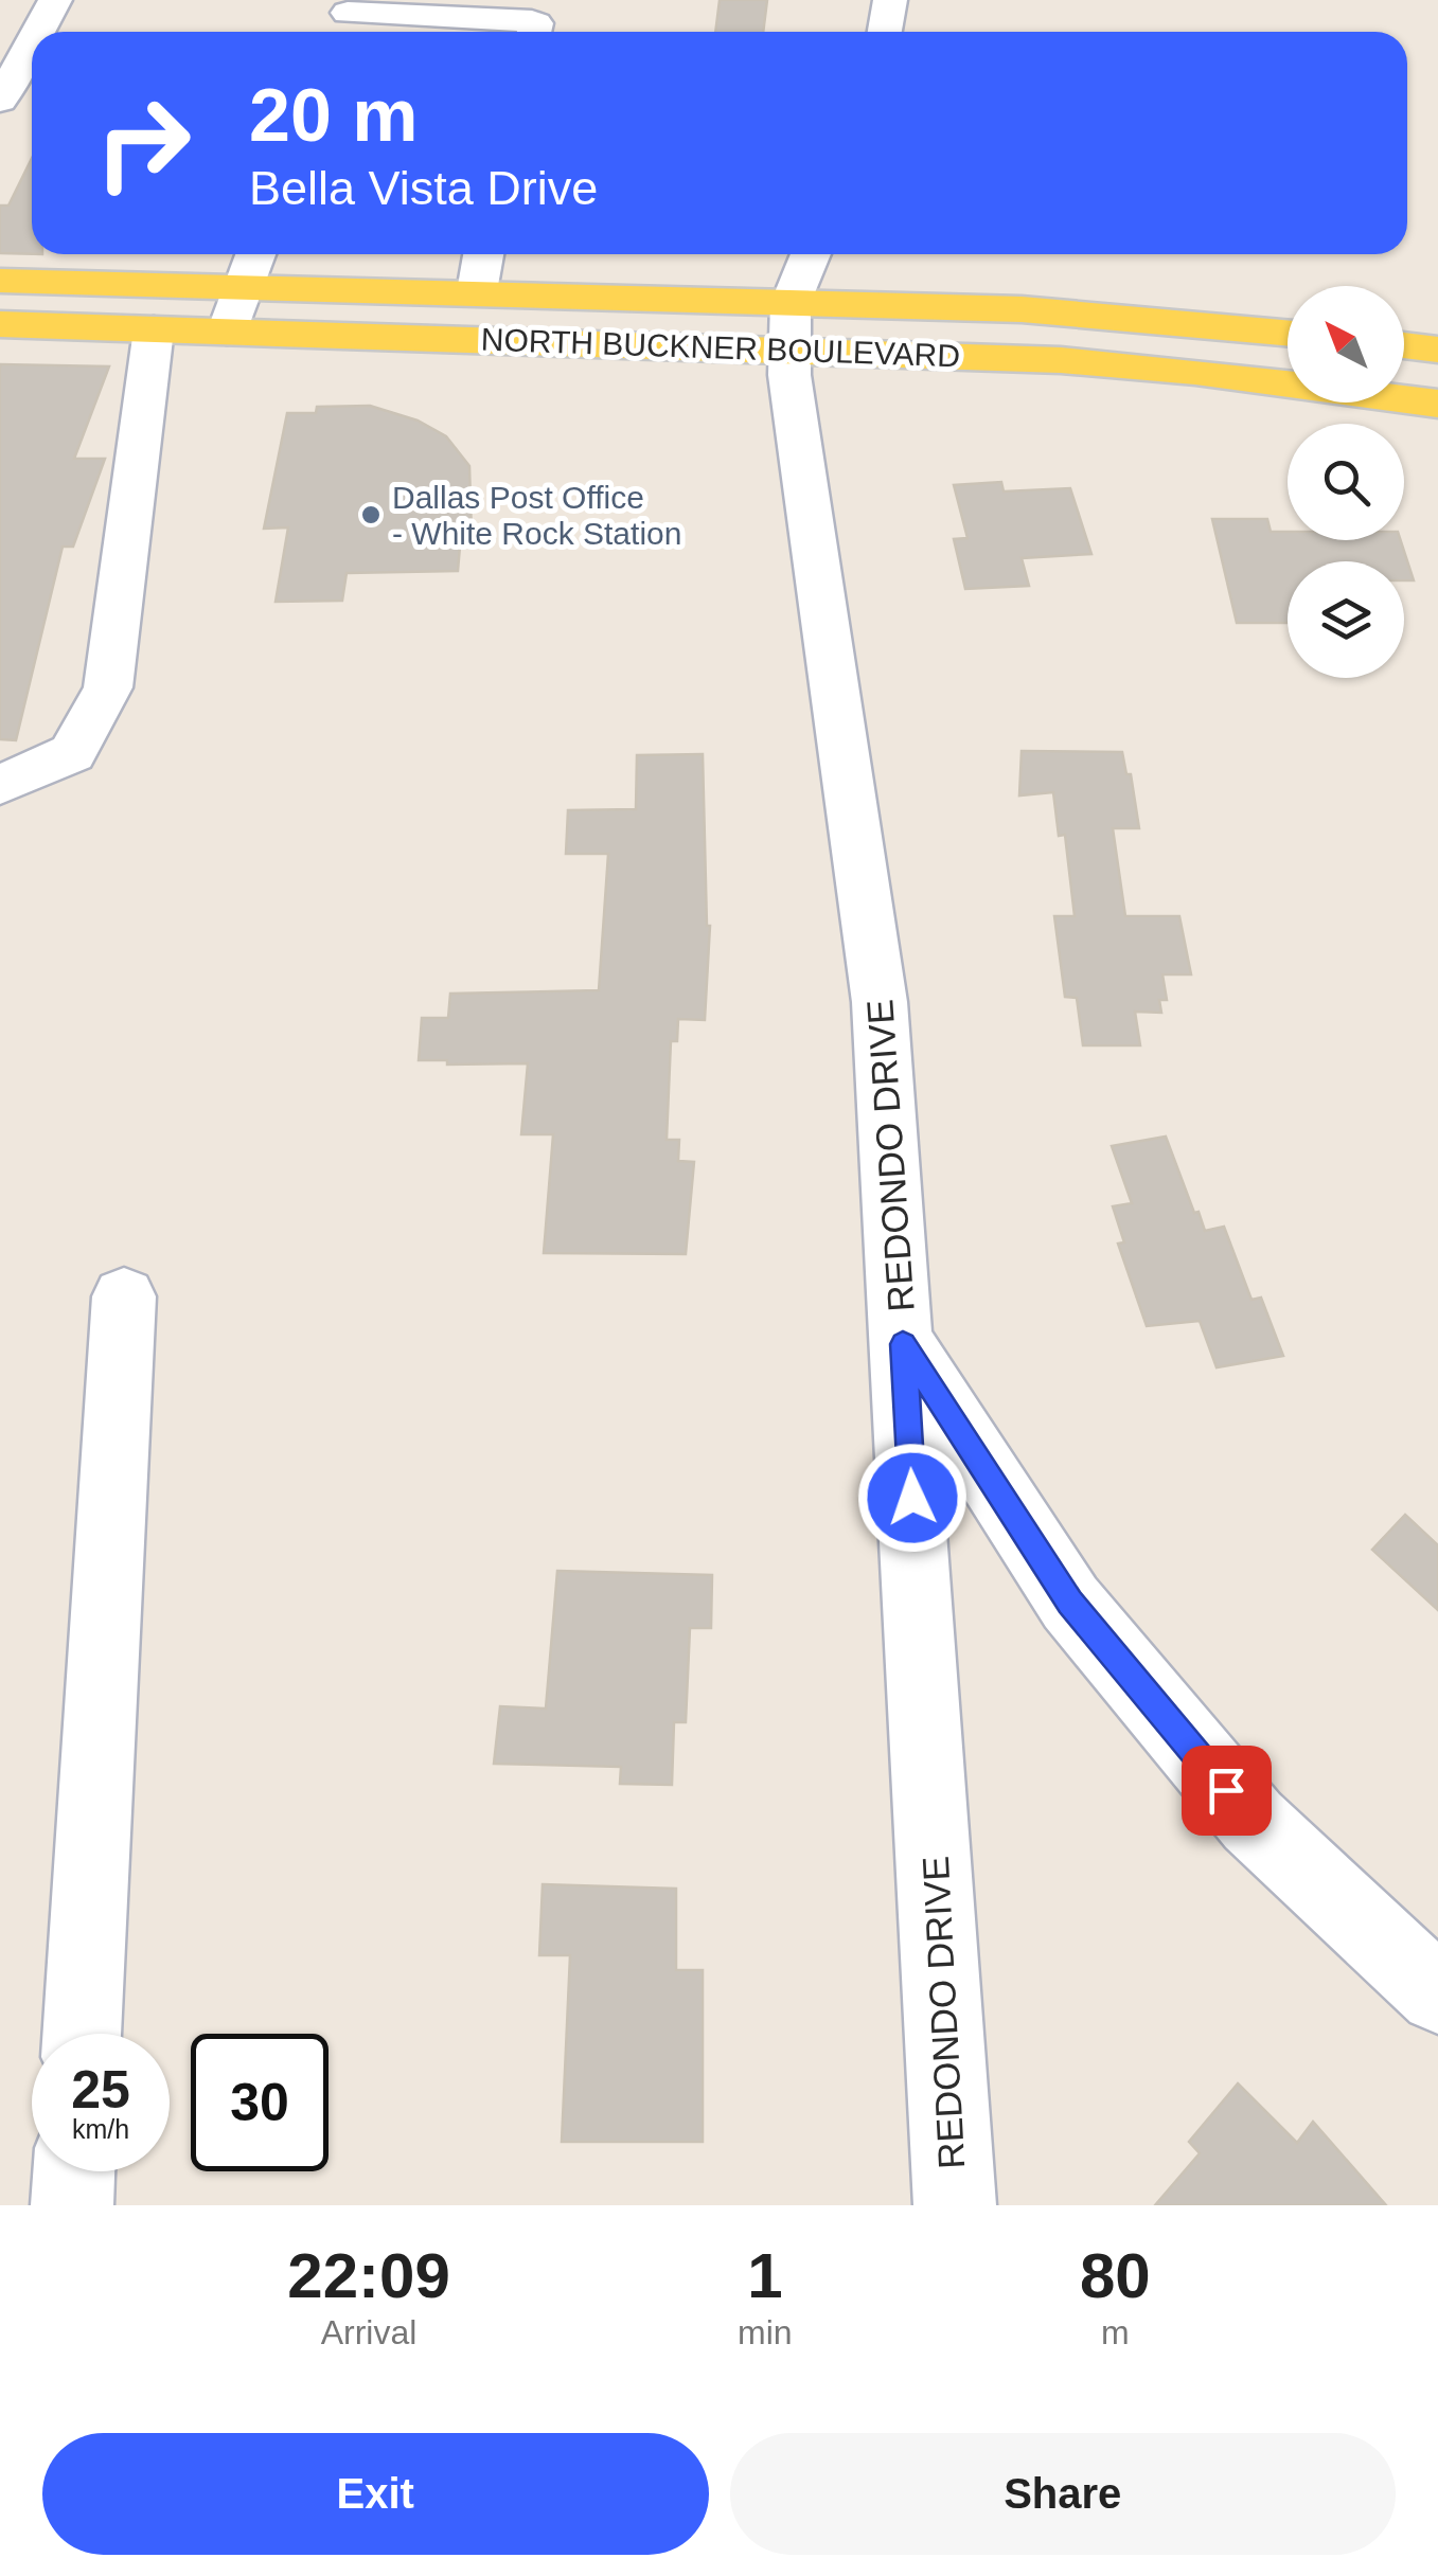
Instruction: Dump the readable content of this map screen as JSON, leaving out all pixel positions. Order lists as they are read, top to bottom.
{
  "streets": {
    "main road": ["NORTH BUCKNER BOULEVARD"],
    "street": ["REDONDO DRIVE"]
  },
  "crossings": [
    ["NORTH BUCKNER BOULEVARD", "REDONDO DRIVE"]
  ],
  "places": ["Dallas Post Office - White Rock Station"],
  "north": "top left",
  "page": {
    "turn": ["20 m", "Bella Vista Drive"],
    "speed": "25 km/h",
    "limit": "30",
    "eta": [
      "22:09",
      "Arrival",
      "1",
      "min",
      "80",
      "m"
    ],
    "buttons": ["Exit", "Share"]
  }
}
